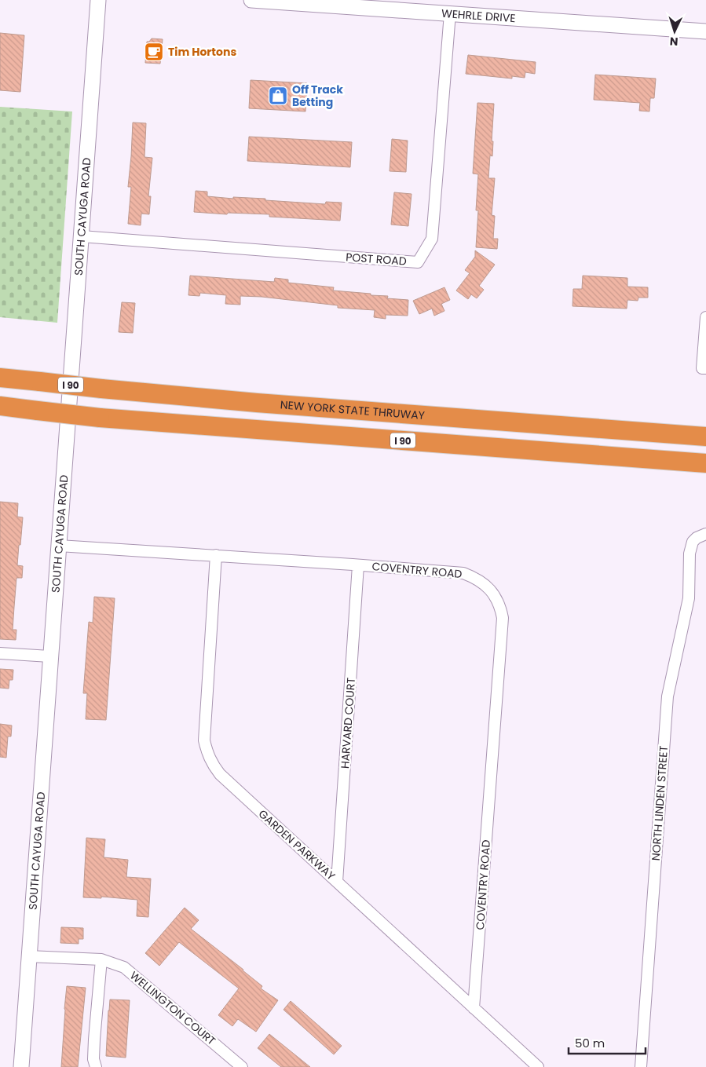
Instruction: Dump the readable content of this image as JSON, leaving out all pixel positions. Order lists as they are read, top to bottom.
{
  "streets": {
    "highway": ["I 90", "NEW YORK STATE THRUWAY"],
    "street": [
      "WEHRLE DRIVE",
      "SOUTH CAYUGA ROAD",
      "POST ROAD",
      "COVENTRY ROAD",
      "HARVARD COURT",
      "NORTH LINDEN STREET",
      "GARDEN PARKWAY",
      "WELLINGTON COURT"
    ]
  },
  "crossings": [
    ["WEHRLE DRIVE", "POST ROAD"],
    ["SOUTH CAYUGA ROAD", "POST ROAD"],
    ["SOUTH CAYUGA ROAD", "COVENTRY ROAD"],
    ["SOUTH CAYUGA ROAD", "WELLINGTON COURT"],
    ["COVENTRY ROAD", "HARVARD COURT"],
    ["COVENTRY ROAD", "GARDEN PARKWAY"],
    ["HARVARD COURT", "GARDEN PARKWAY"]
  ],
  "places": {
    "cafe": ["Tim Hortons"],
    "shop": ["Off Track Betting"]
  },
  "scale_bar": "50 m",
  "north": "bottom"
}
